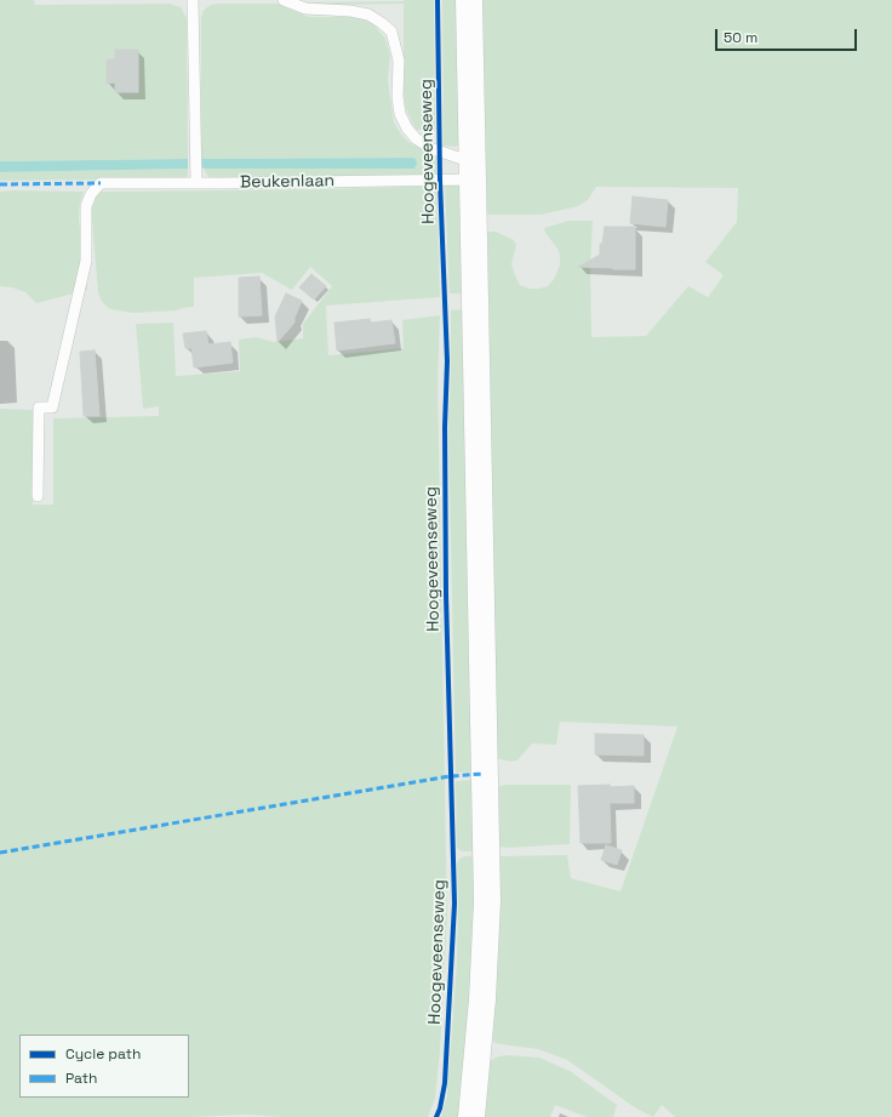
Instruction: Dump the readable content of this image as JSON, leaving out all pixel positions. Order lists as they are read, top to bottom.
{
  "streets": {
    "lane": ["Beukenlaan"],
    "cycle path": ["Hoogeveenseweg"]
  },
  "legend": ["Cycle path", "Path"],
  "scale_bar": "50 m"
}
